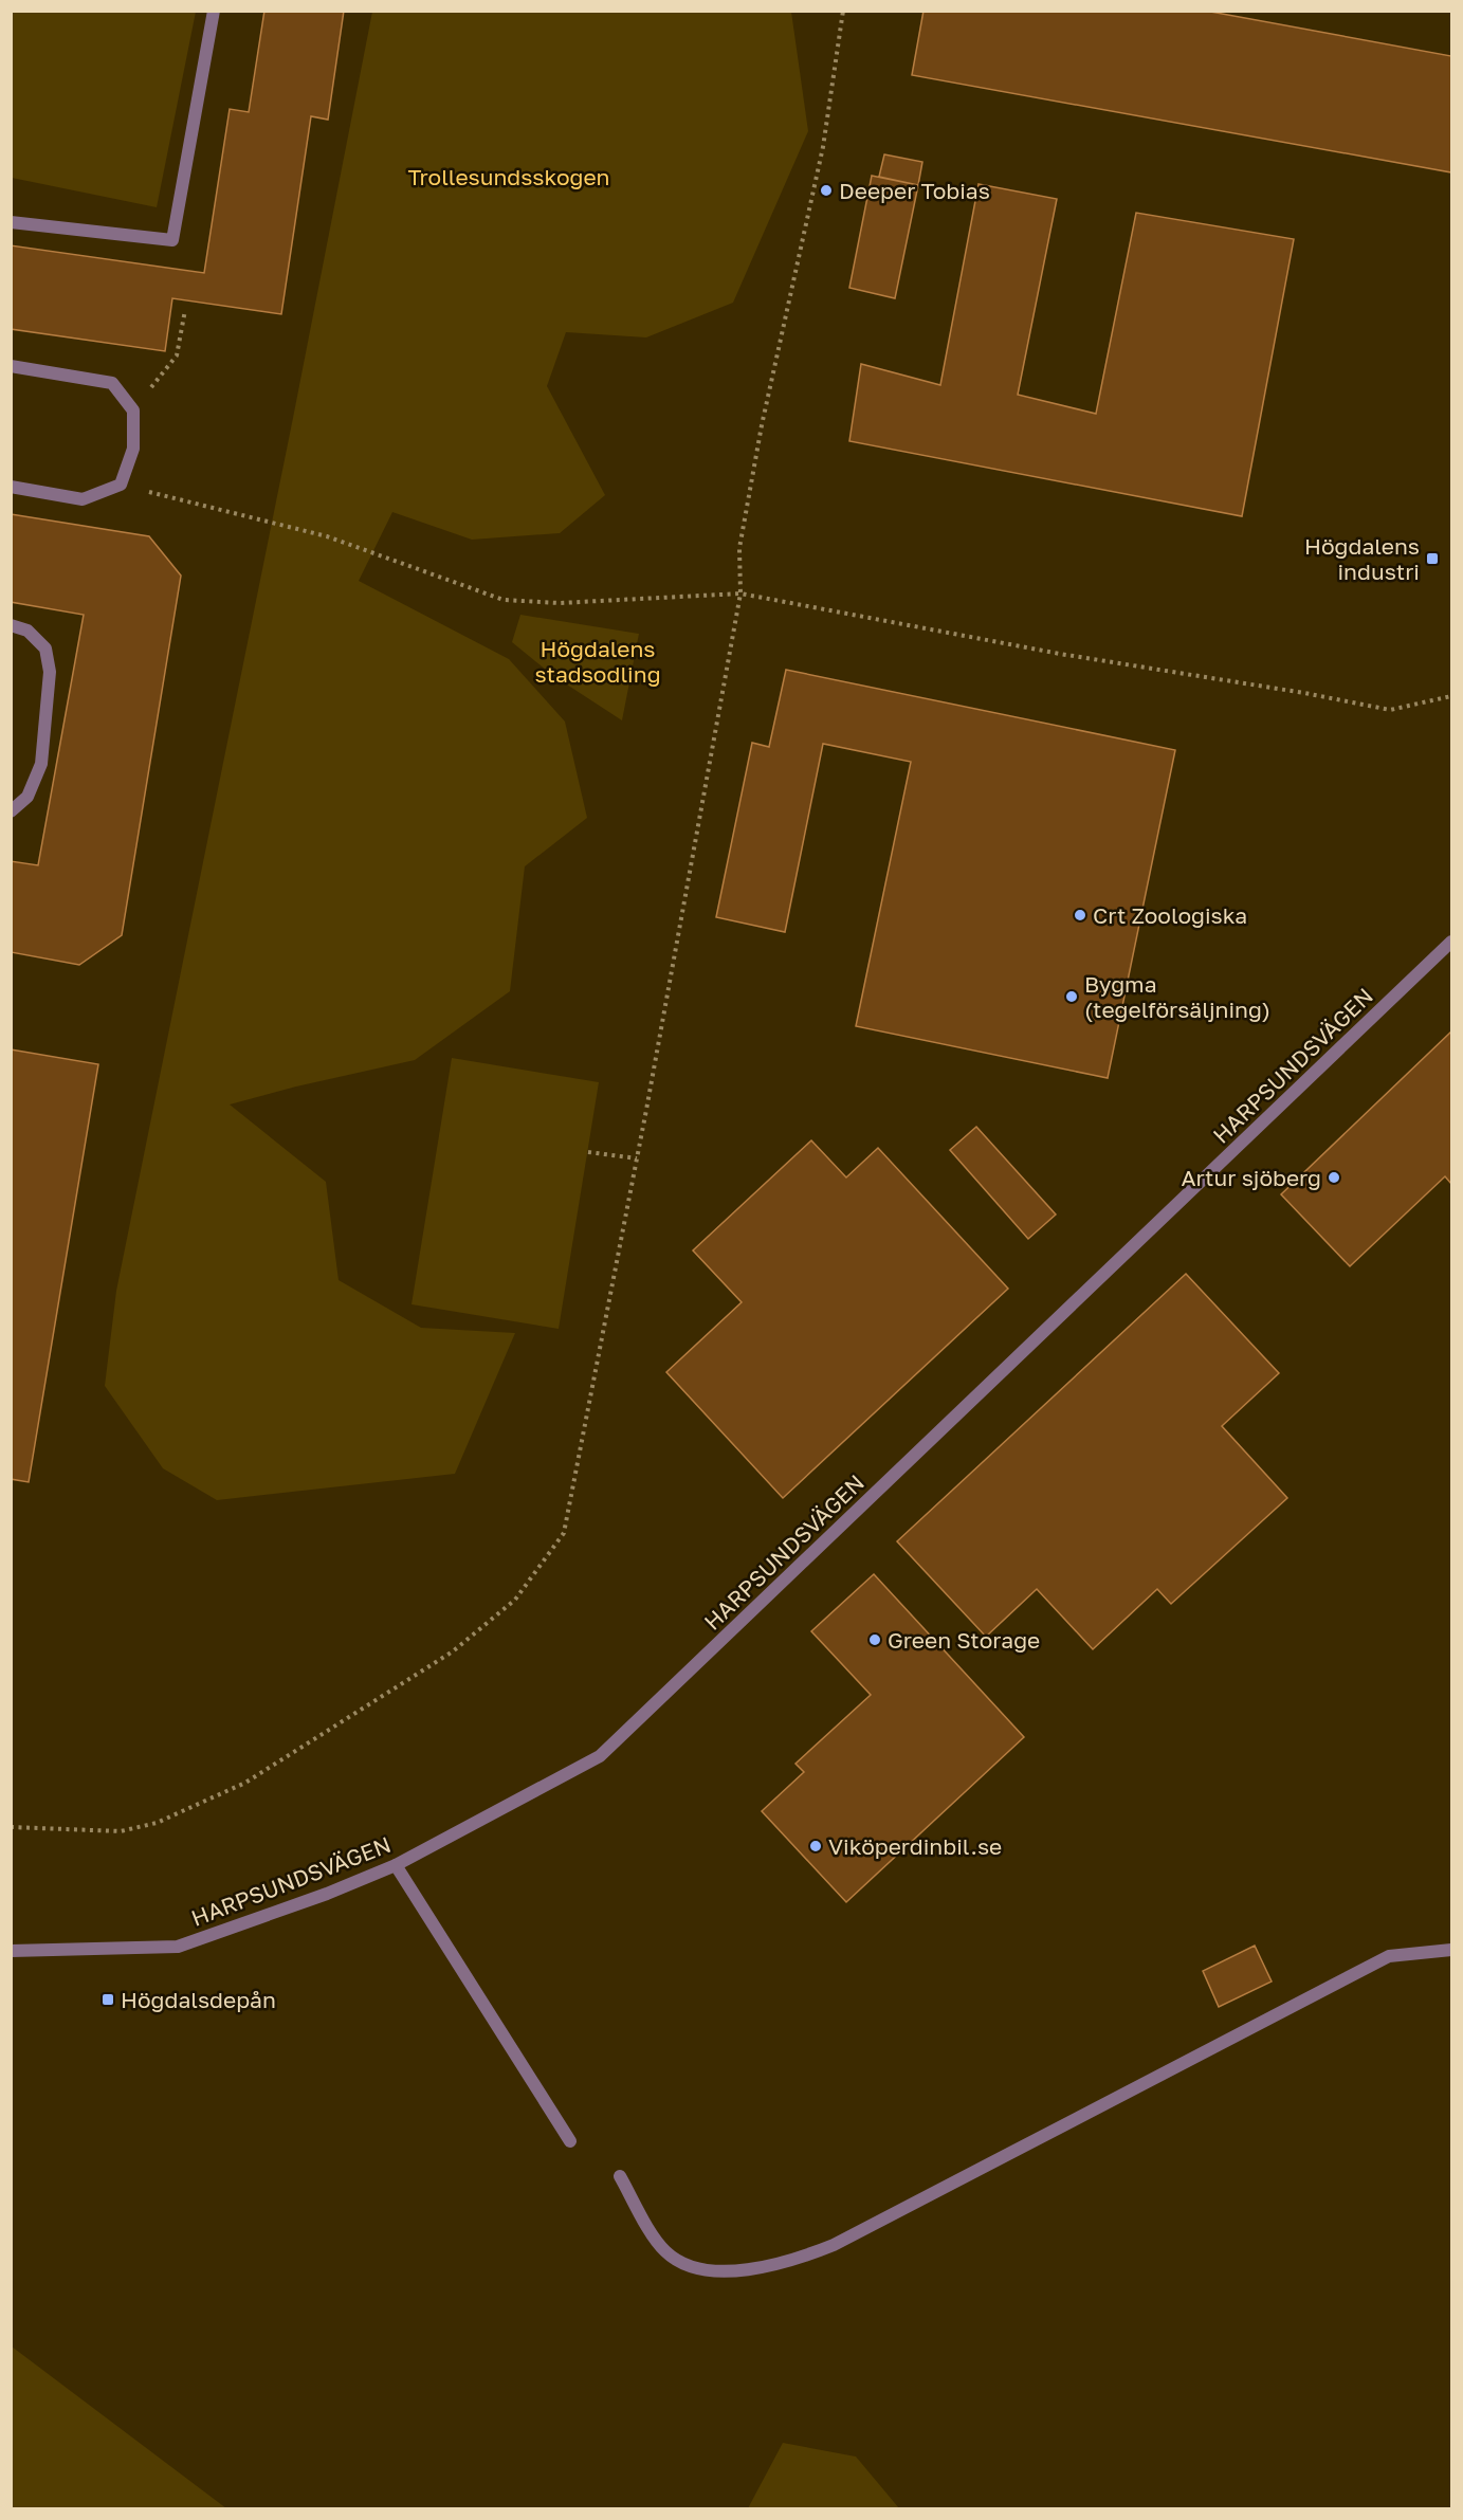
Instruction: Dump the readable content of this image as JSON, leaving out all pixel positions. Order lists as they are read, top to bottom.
{
  "streets": {
    "street": ["HARPSUNDSVÄGEN"]
  },
  "parks": ["Trollesundsskogen", "Högdalens stadsodling"],
  "places": {
    "other": [
      "Deeper Tobias",
      "Crt Zoologiska",
      "Bygma (tegelförsäljning)",
      "Artur sjöberg",
      "Green Storage",
      "Viköperdinbil.se"
    ],
    "transit": ["Högdalens industri", "Högdalsdepån"]
  }
}
